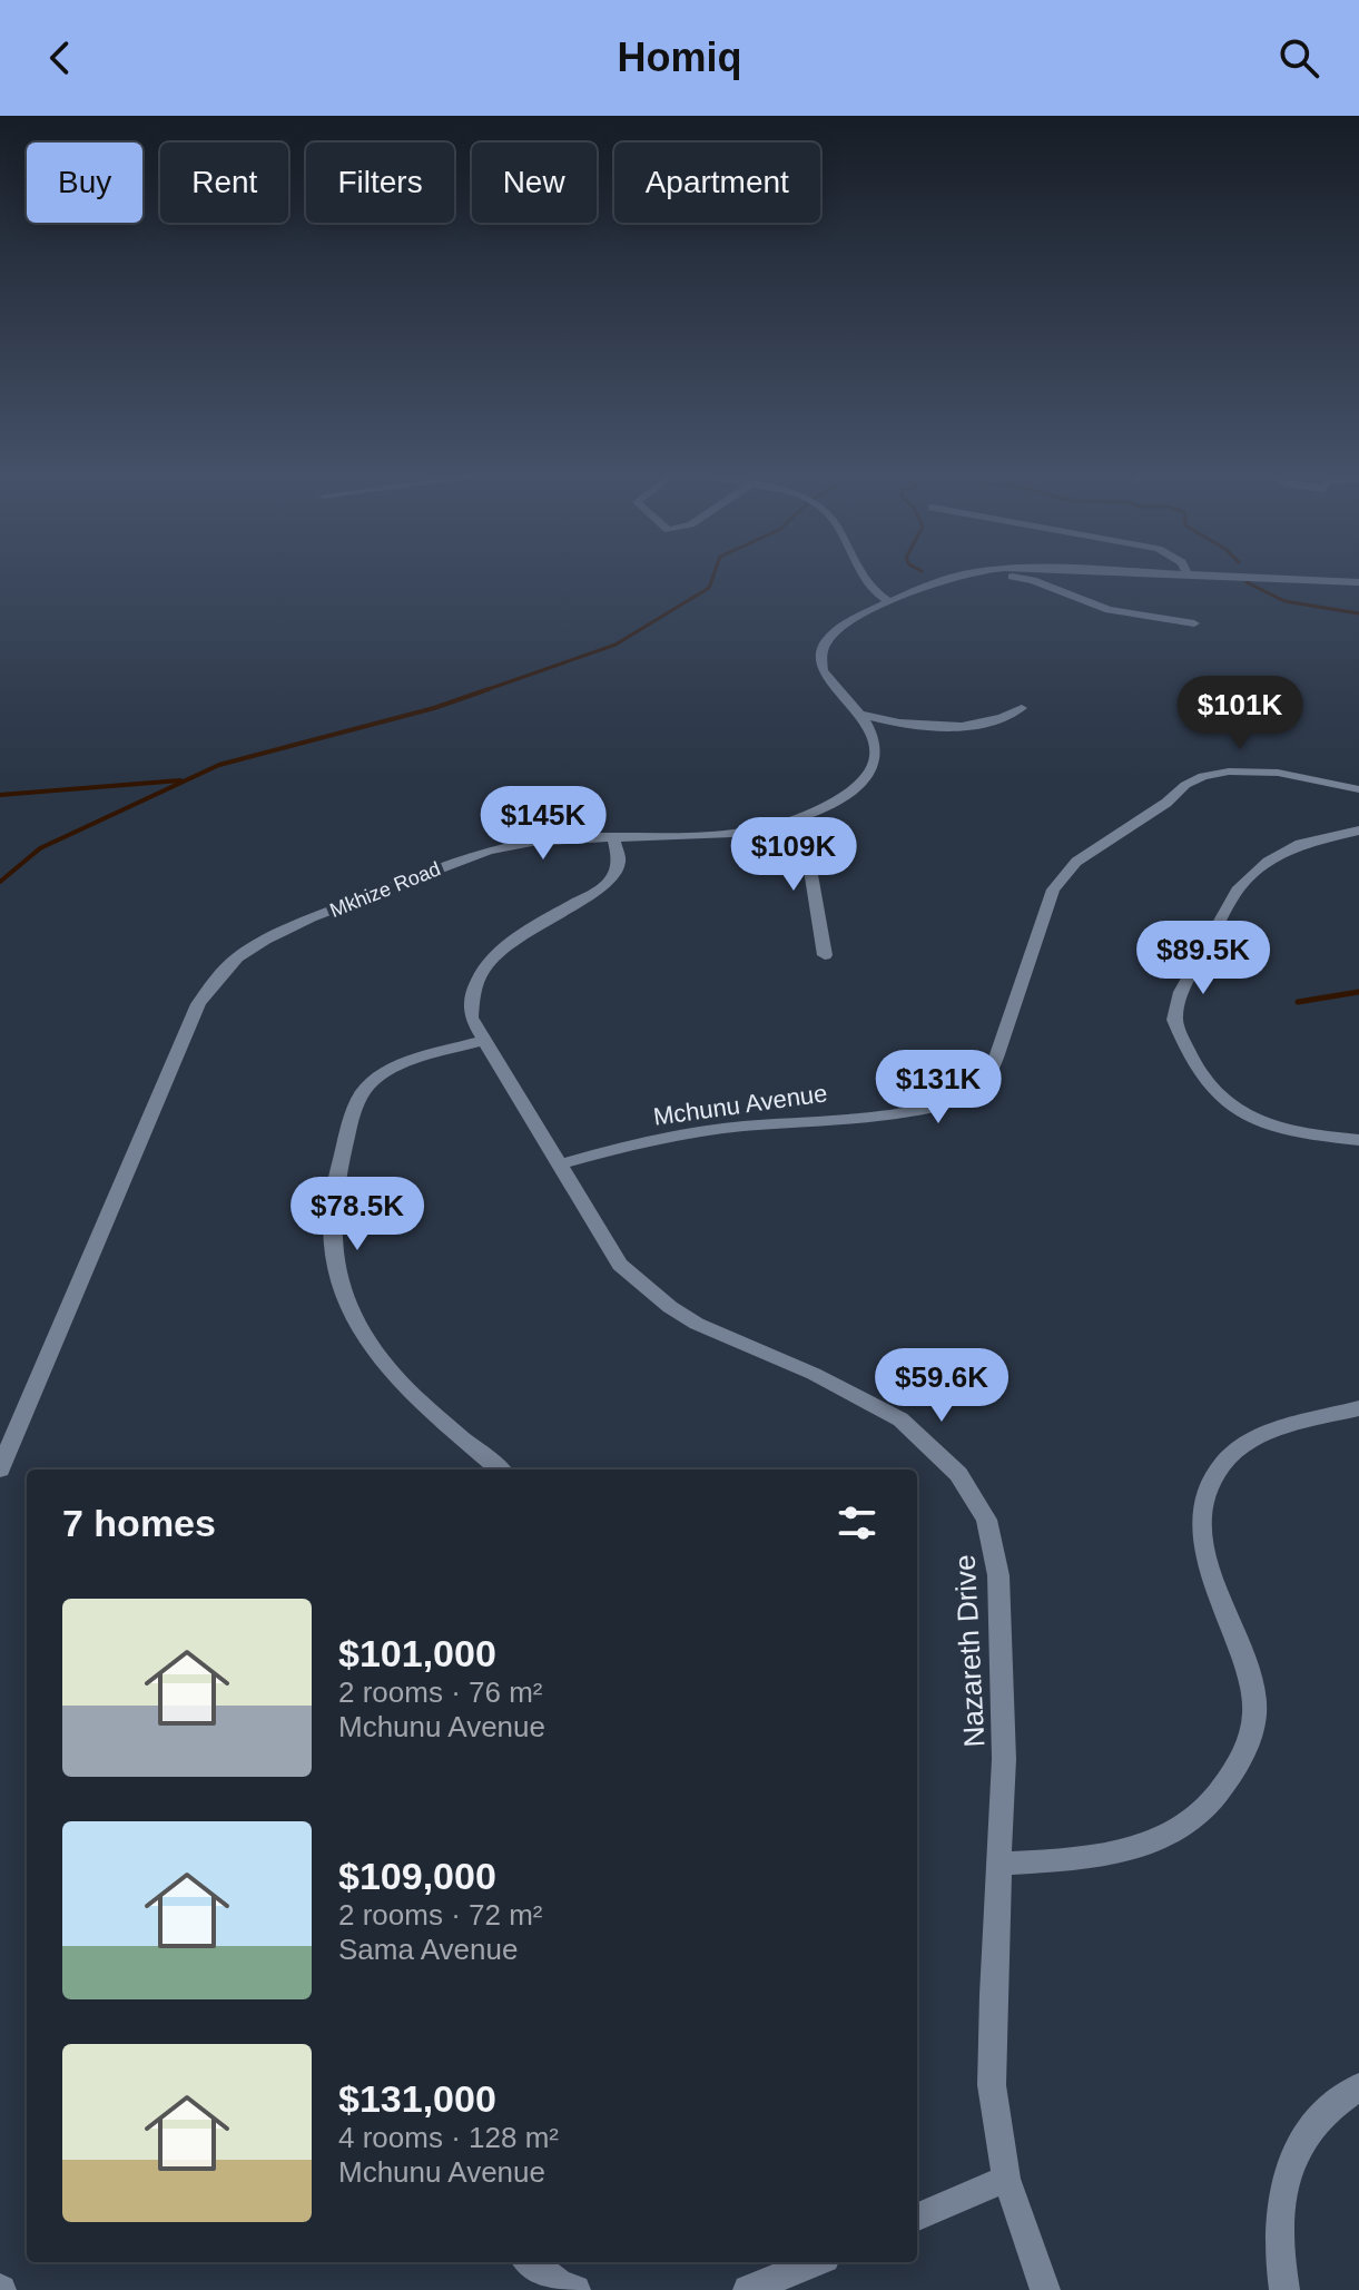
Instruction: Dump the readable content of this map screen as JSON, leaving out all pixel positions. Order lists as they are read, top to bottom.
{
  "streets": {
    "street": ["Mkhize Road", "Mchunu Avenue", "Nazareth Drive"]
  },
  "crossings": [
    ["Mkhize Road", "Nazareth Drive"],
    ["Mchunu Avenue", "Nazareth Drive"]
  ],
  "page": {
    "header": "Homiq",
    "chip": [
      "Buy",
      "Rent",
      "Filters",
      "New",
      "Apartment"
    ],
    "price": [
      "$101K",
      "$145K",
      "$109K",
      "$89.5K",
      "$131K",
      "$78.5K",
      "$59.6K"
    ],
    "heading": "7 homes",
    "list": [
      {
        "name": "$101,000",
        "note": "2 rooms · 76 m² · Mchunu Avenue"
      },
      {
        "name": "$109,000",
        "note": "2 rooms · 72 m² · Sama Avenue"
      },
      {
        "name": "$131,000",
        "note": "4 rooms · 128 m² · Mchunu Avenue"
      }
    ]
  }
}
